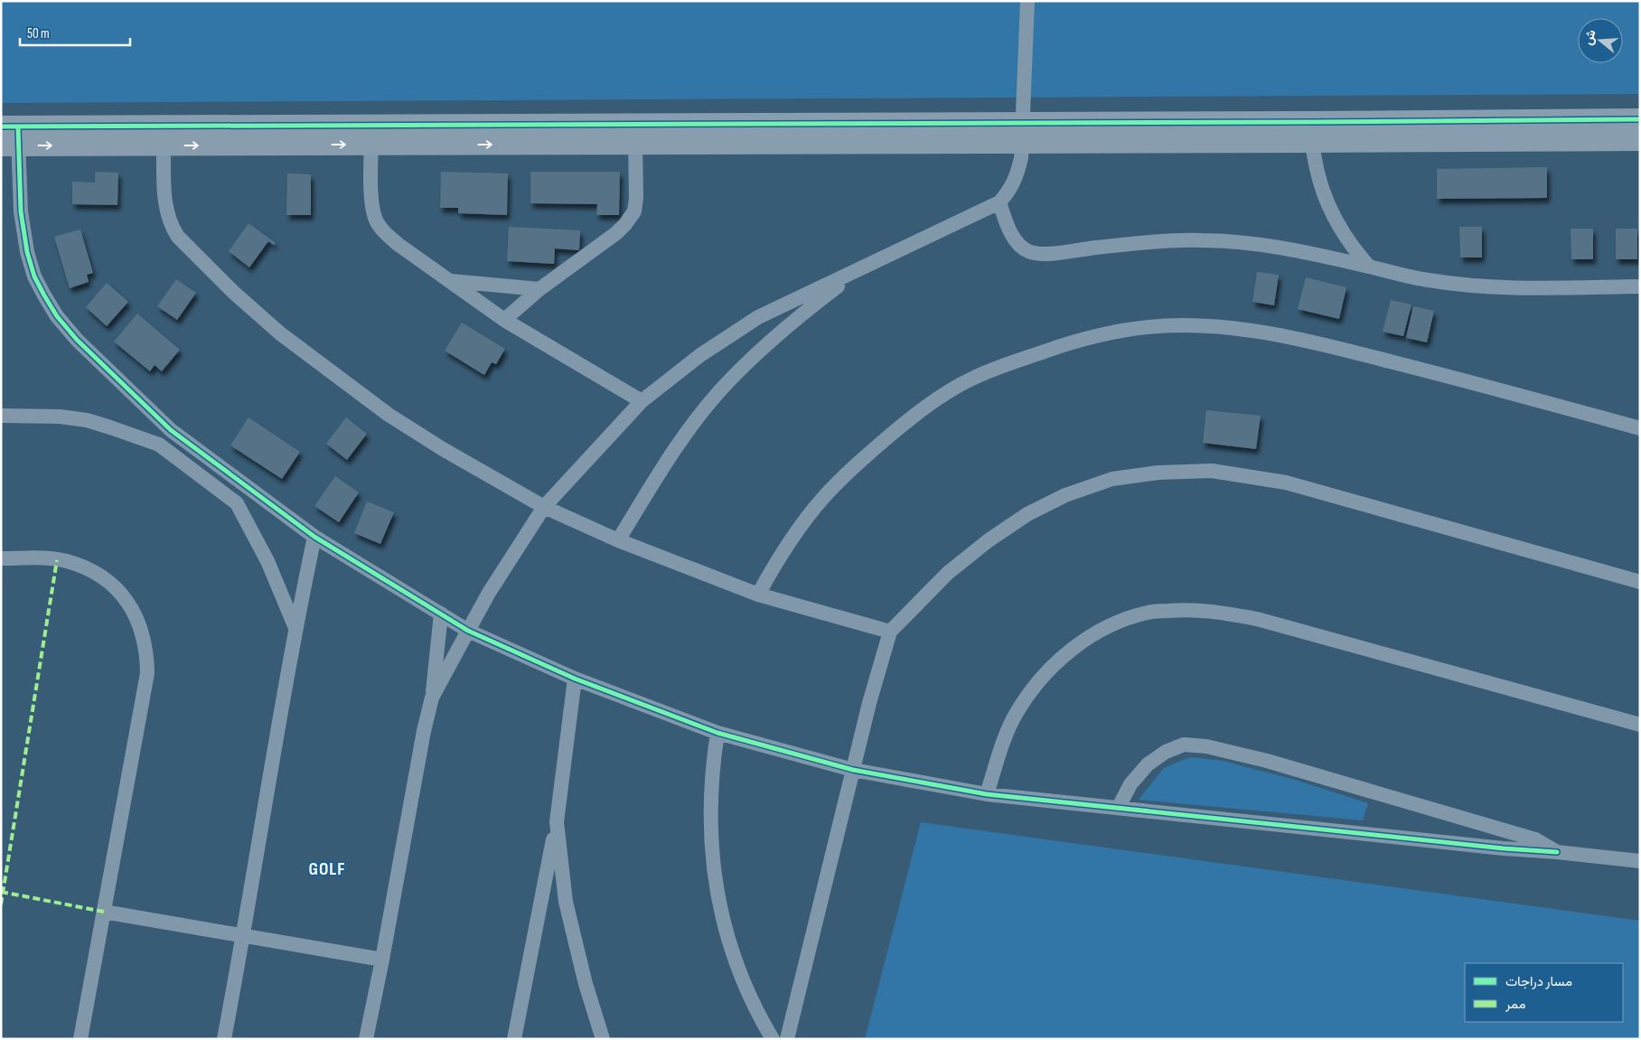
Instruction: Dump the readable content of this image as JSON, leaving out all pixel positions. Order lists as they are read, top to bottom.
{
  "districts": ["GOLF"],
  "legend": ["مسار دراجات", "ممر"],
  "scale_bar": "50 m",
  "north": "left"
}
